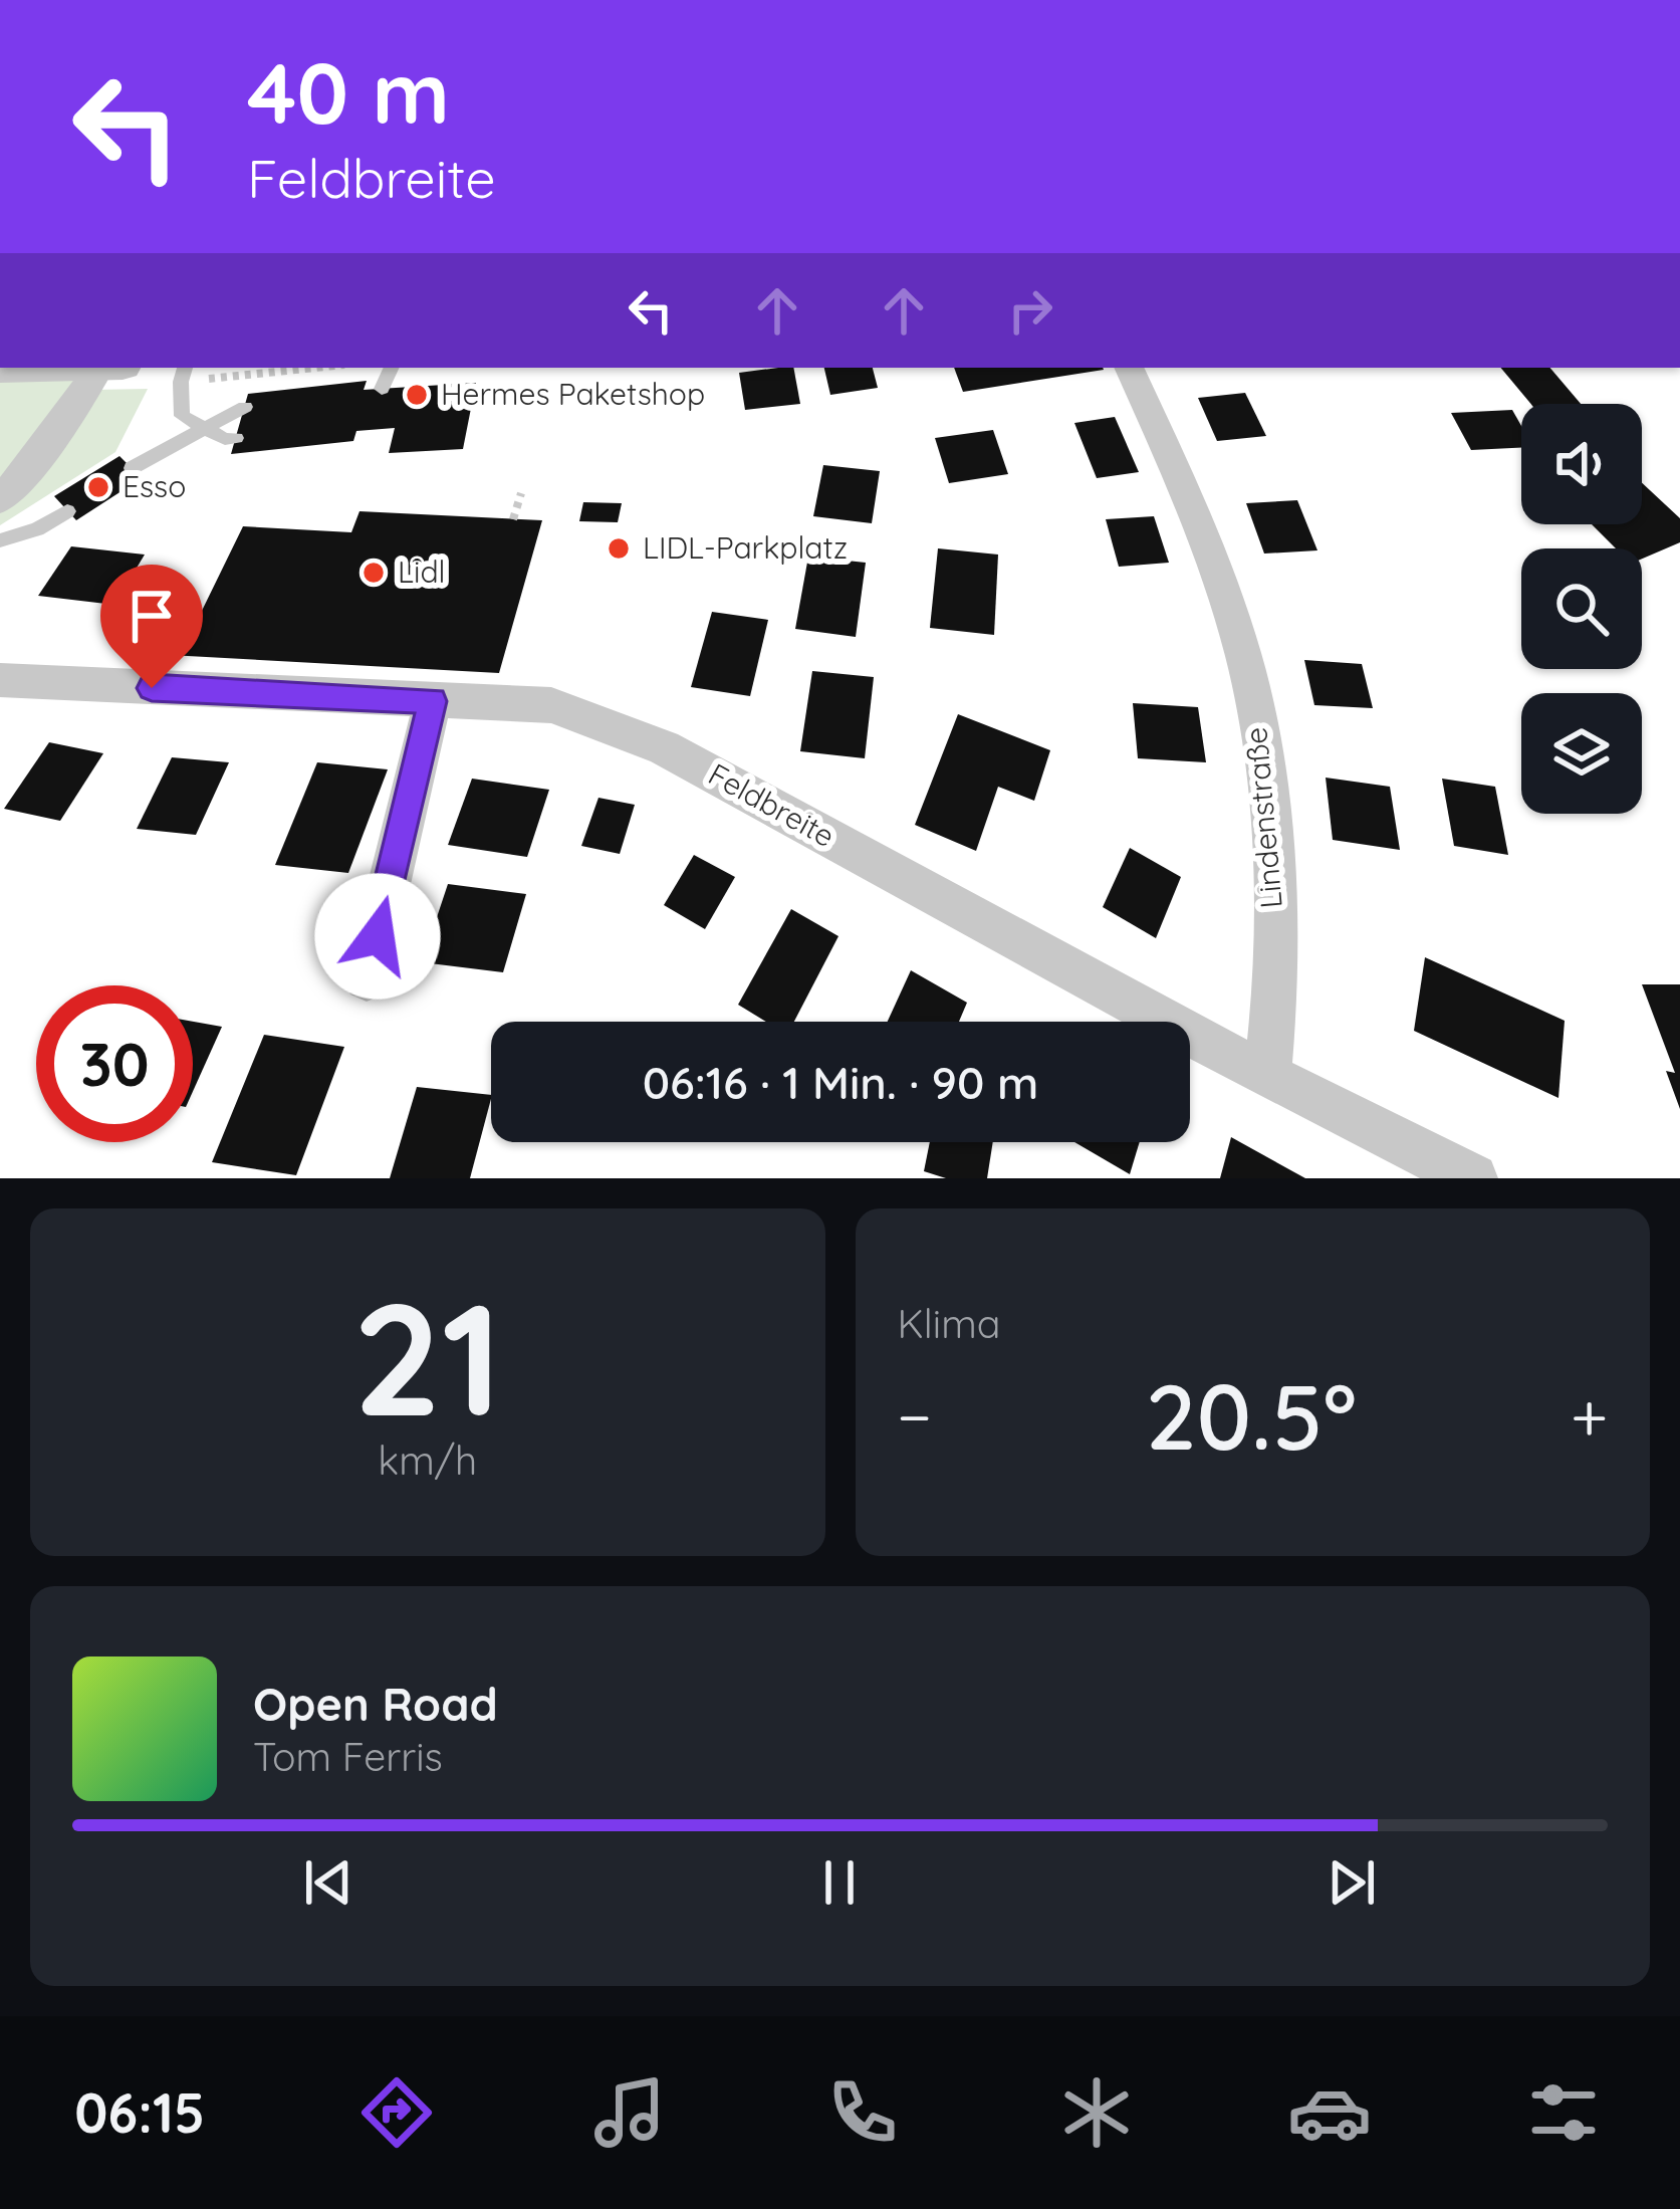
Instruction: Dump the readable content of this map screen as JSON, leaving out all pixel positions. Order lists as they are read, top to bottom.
{
  "streets": {
    "street": ["Feldbreite", "Lindenstraße"]
  },
  "crossings": [
    ["Feldbreite", "Lindenstraße"]
  ],
  "places": [
    "Hermes Paketshop",
    "Esso",
    "LIDL-Parkplatz",
    "Lidl"
  ],
  "page": {
    "turn": ["40 m", "Feldbreite"],
    "limit": "30",
    "trip": "06:16 · 1 Min. · 90 m",
    "tile": [
      ["21", "km/h"],
      "Klima"
    ],
    "heat": ["−", "20.5°", "+"],
    "song": ["Open Road", "Tom Ferris"],
    "tabs": "06:15"
  }
}
